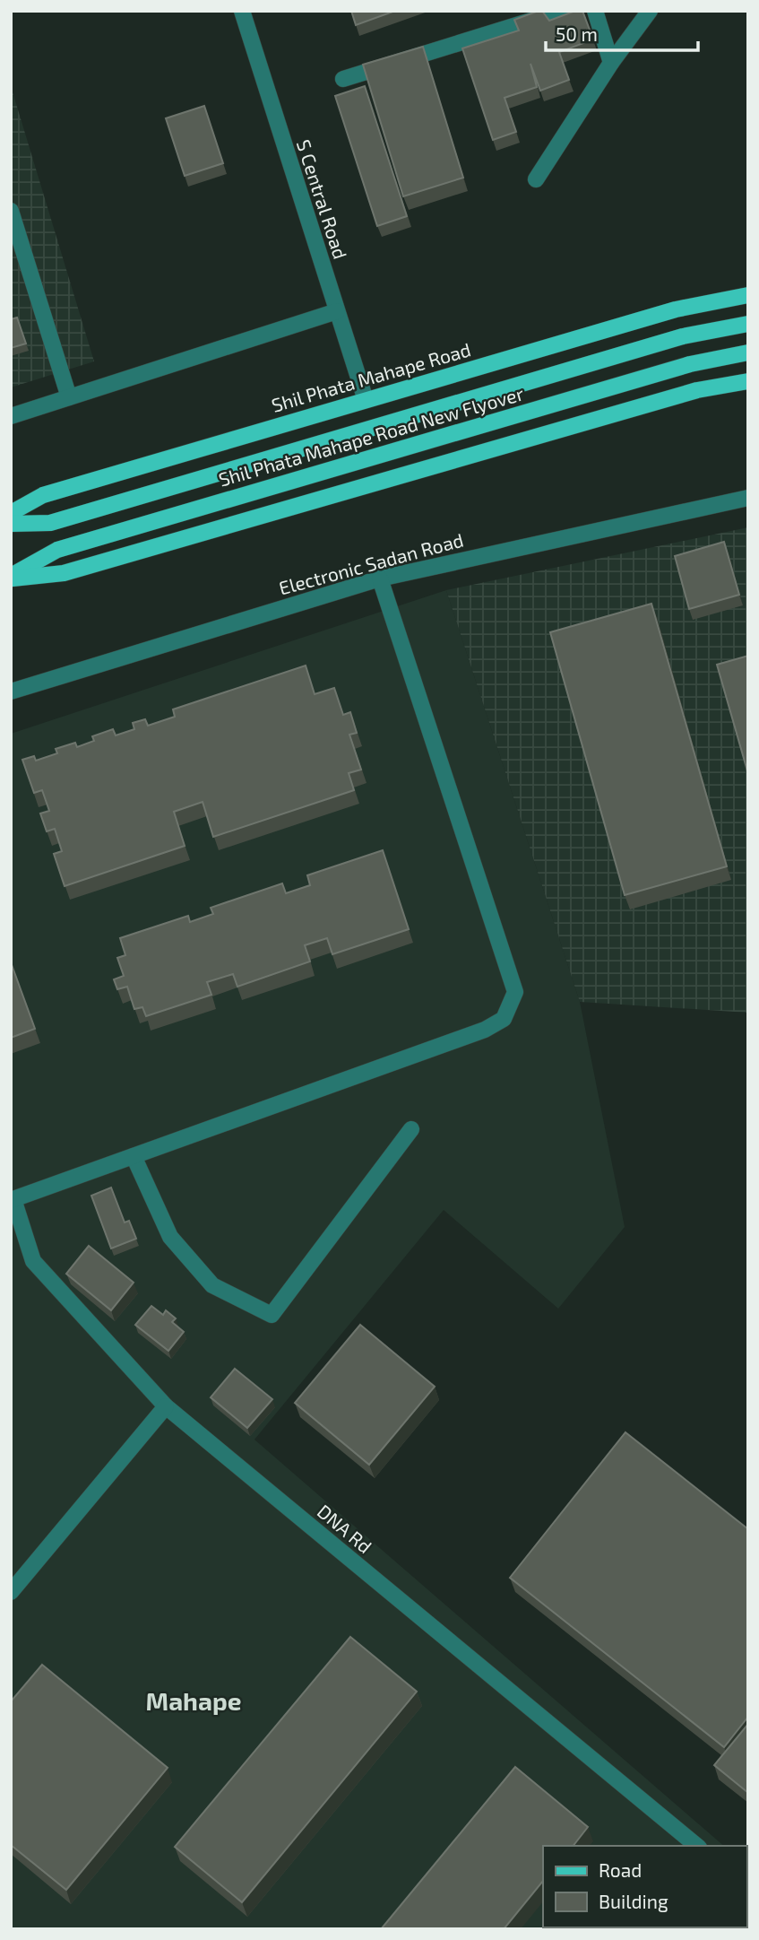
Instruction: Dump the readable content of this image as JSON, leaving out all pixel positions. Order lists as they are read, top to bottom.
{
  "streets": {
    "main road": ["Shil Phata Mahape Road", "Shil Phata Mahape Road New Flyover"],
    "street": ["S Central Road", "Electronic Sadan Road", "DNA Rd"]
  },
  "crossings": [
    ["S Central Road", "Shil Phata Mahape Road"]
  ],
  "districts": ["Mahape"],
  "legend": ["Road", "Building"],
  "scale_bar": "50 m"
}
